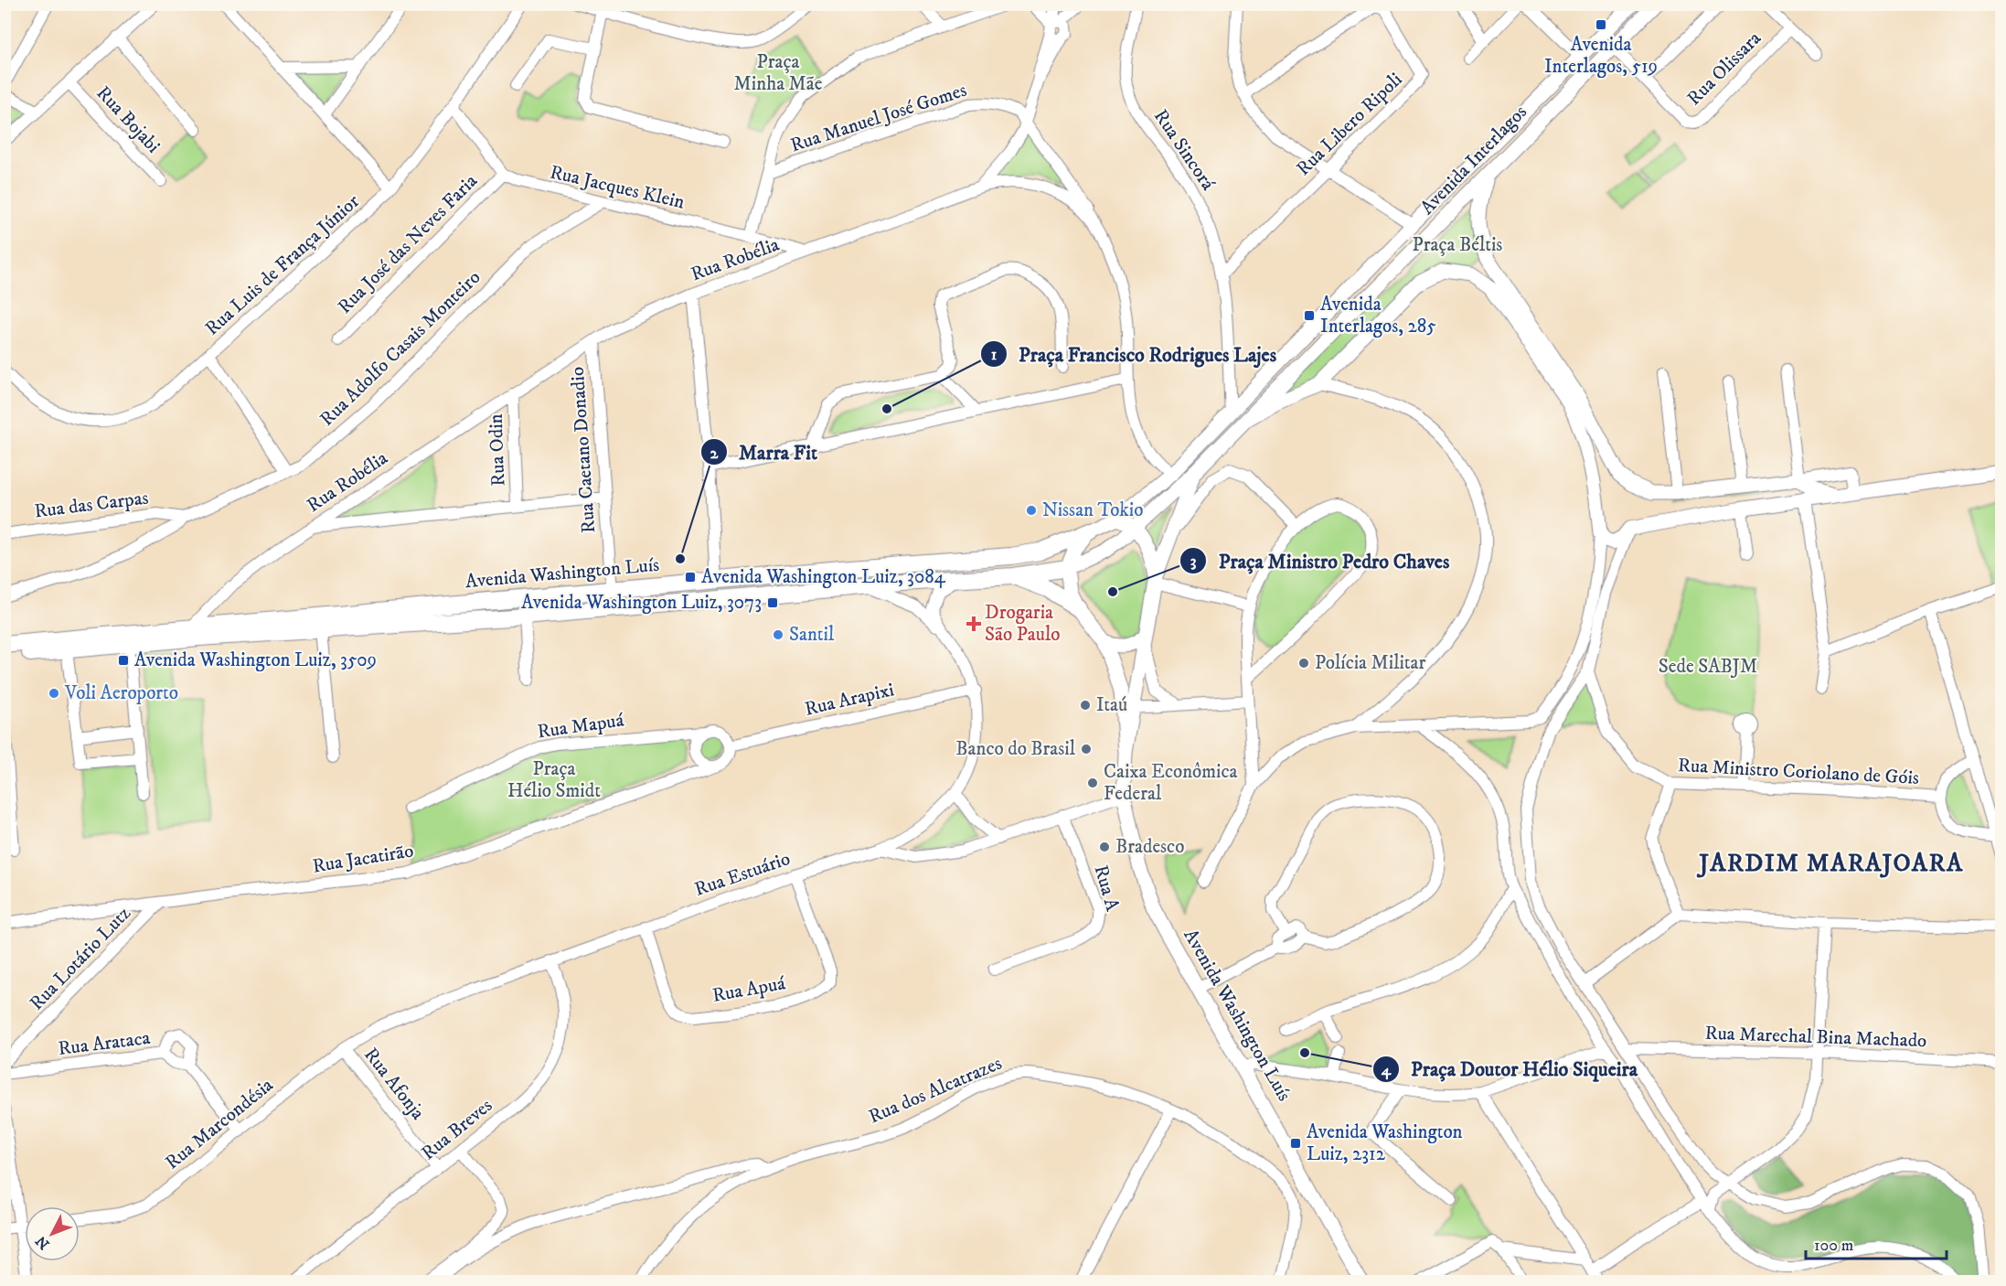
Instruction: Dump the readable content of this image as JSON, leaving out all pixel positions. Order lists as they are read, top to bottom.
{
  "streets": {
    "highway": ["Avenida Interlagos", "Avenida Washington Luís"],
    "street": [
      "Rua Olissara",
      "Rua Manuel José Gomes",
      "Rua Bojabi",
      "Rua Libero Ripoli",
      "Rua Sincorá",
      "Rua Jacques Klein",
      "Rua José das Neves Faria",
      "Rua Robélia",
      "Rua Luis de França Júnior",
      "Rua Adolfo Casais Monteiro",
      "Rua Odin",
      "Rua Caetano Donadio",
      "Rua das Carpas",
      "Rua Arapixi",
      "Rua Mapuá",
      "Rua Ministro Coriolano de Góis",
      "Rua Jacatirão",
      "Rua Estuário",
      "Rua A",
      "Rua Lotário Lutz",
      "Rua Apuá",
      "Rua Marechal Bina Machado",
      "Rua Arataca",
      "Rua Afonja",
      "Rua dos Alcatrazes",
      "Rua Marcondésia",
      "Rua Breves"
    ]
  },
  "crossings": [
    ["Rua Olissara", "Avenida Interlagos"],
    ["Rua Manuel José Gomes", "Rua Robélia"],
    ["Rua Libero Ripoli", "Rua Sincorá"],
    ["Rua Sincorá", "Avenida Interlagos"],
    ["Avenida Interlagos", "Rua Robélia"],
    ["Avenida Interlagos", "Avenida Washington Luís"],
    ["Rua Jacques Klein", "Rua José das Neves Faria"],
    ["Rua Jacques Klein", "Rua Robélia"],
    ["Rua Jacques Klein", "Rua Adolfo Casais Monteiro"],
    ["Rua Robélia", "Rua Odin"],
    ["Rua Robélia", "Rua Caetano Donadio"],
    ["Rua Robélia", "Avenida Washington Luís"],
    ["Rua Adolfo Casais Monteiro", "Rua das Carpas"],
    ["Rua Caetano Donadio", "Avenida Washington Luís"],
    ["Avenida Washington Luís", "Rua Estuário"],
    ["Rua Arapixi", "Rua Mapuá"],
    ["Rua Arapixi", "Rua Jacatirão"],
    ["Rua Mapuá", "Rua Jacatirão"],
    ["Rua Jacatirão", "Rua Lotário Lutz"],
    ["Rua Estuário", "Rua A"],
    ["Rua Estuário", "Rua Apuá"],
    ["Rua Estuário", "Rua Marcondésia"],
    ["Rua Estuário", "Rua Breves"],
    ["Rua Arataca", "Rua Marcondésia"],
    ["Rua Afonja", "Rua Marcondésia"],
    ["Rua Afonja", "Rua Breves"]
  ],
  "districts": ["JARDIM MARAJOARA"],
  "parks": [
    "Praça Minha Mãe",
    "Praça Béltis",
    "Sede SABJM",
    "Praça Hélio Smidt"
  ],
  "places": {
    "transit": [
      "Avenida Interlagos, 519",
      "Avenida Interlagos, 285",
      "Avenida Washington Luiz, 3084",
      "Avenida Washington Luiz, 3073",
      "Avenida Washington Luiz, 3509",
      "Avenida Washington Luiz, 2312"
    ],
    "other": [
      "Praça Francisco Rodrigues Lajes",
      "Nissan Tokio",
      "Marra Fit",
      "Praça Ministro Pedro Chaves",
      "Santil",
      "Polícia Militar",
      "Voli Aeroporto",
      "Itaú",
      "Banco do Brasil",
      "Caixa Econômica Federal",
      "Bradesco",
      "Praça Doutor Hélio Siqueira"
    ],
    "health": ["Drogaria São Paulo"]
  },
  "scale_bar": "100 m",
  "north": "bottom left"
}
